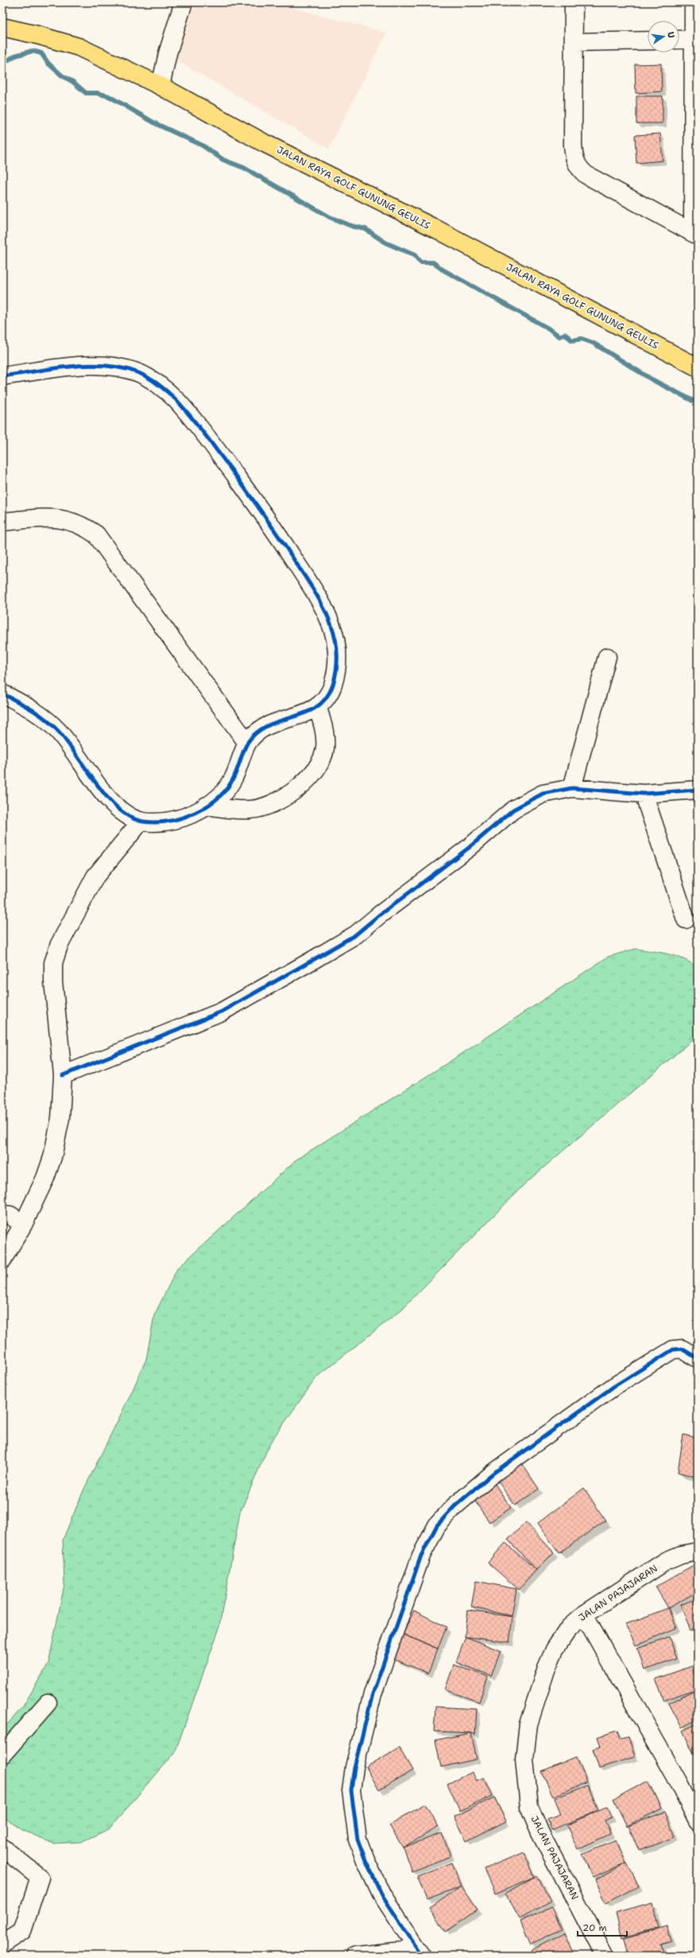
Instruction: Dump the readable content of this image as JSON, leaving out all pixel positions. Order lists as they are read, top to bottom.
{
  "streets": {
    "main road": ["JALAN RAYA GOLF GUNUNG GEULIS"],
    "street": ["JALAN PAJAJARAN"]
  },
  "scale_bar": "20 m",
  "north": "right"
}
